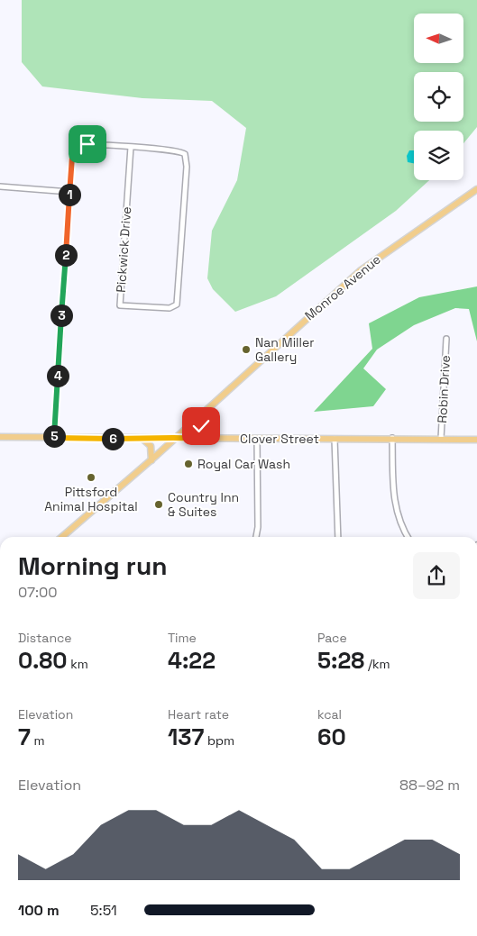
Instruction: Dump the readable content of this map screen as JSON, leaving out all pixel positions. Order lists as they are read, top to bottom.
{
  "streets": {
    "main road": ["Monroe Avenue", "Clover Street"],
    "street": ["Pickwick Drive", "Robin Drive"]
  },
  "crossings": [
    ["Monroe Avenue", "Clover Street"],
    ["Robin Drive", "Clover Street"]
  ],
  "places": [
    "Nan Miller Gallery",
    "Royal Car Wash",
    "Pittsford Animal Hospital",
    "Country Inn & Suites"
  ],
  "north": "left",
  "page": {
    "pins": [
      "1",
      "2",
      "3",
      "4",
      "5",
      "6"
    ],
    "heading": ["Morning run", "07:00"],
    "stats": [
      ["Distance", "0.80 km"],
      ["Time", "4:22"],
      ["Pace", "5:28 /km"],
      ["Elevation", "7 m"],
      ["Heart rate", "137 bpm"],
      ["kcal", "60"]
    ],
    "chart": ["Elevation", "88–92 m"],
    "list": [
      {
        "name": "100 m",
        "note": "5:51"
      }
    ]
  }
}
